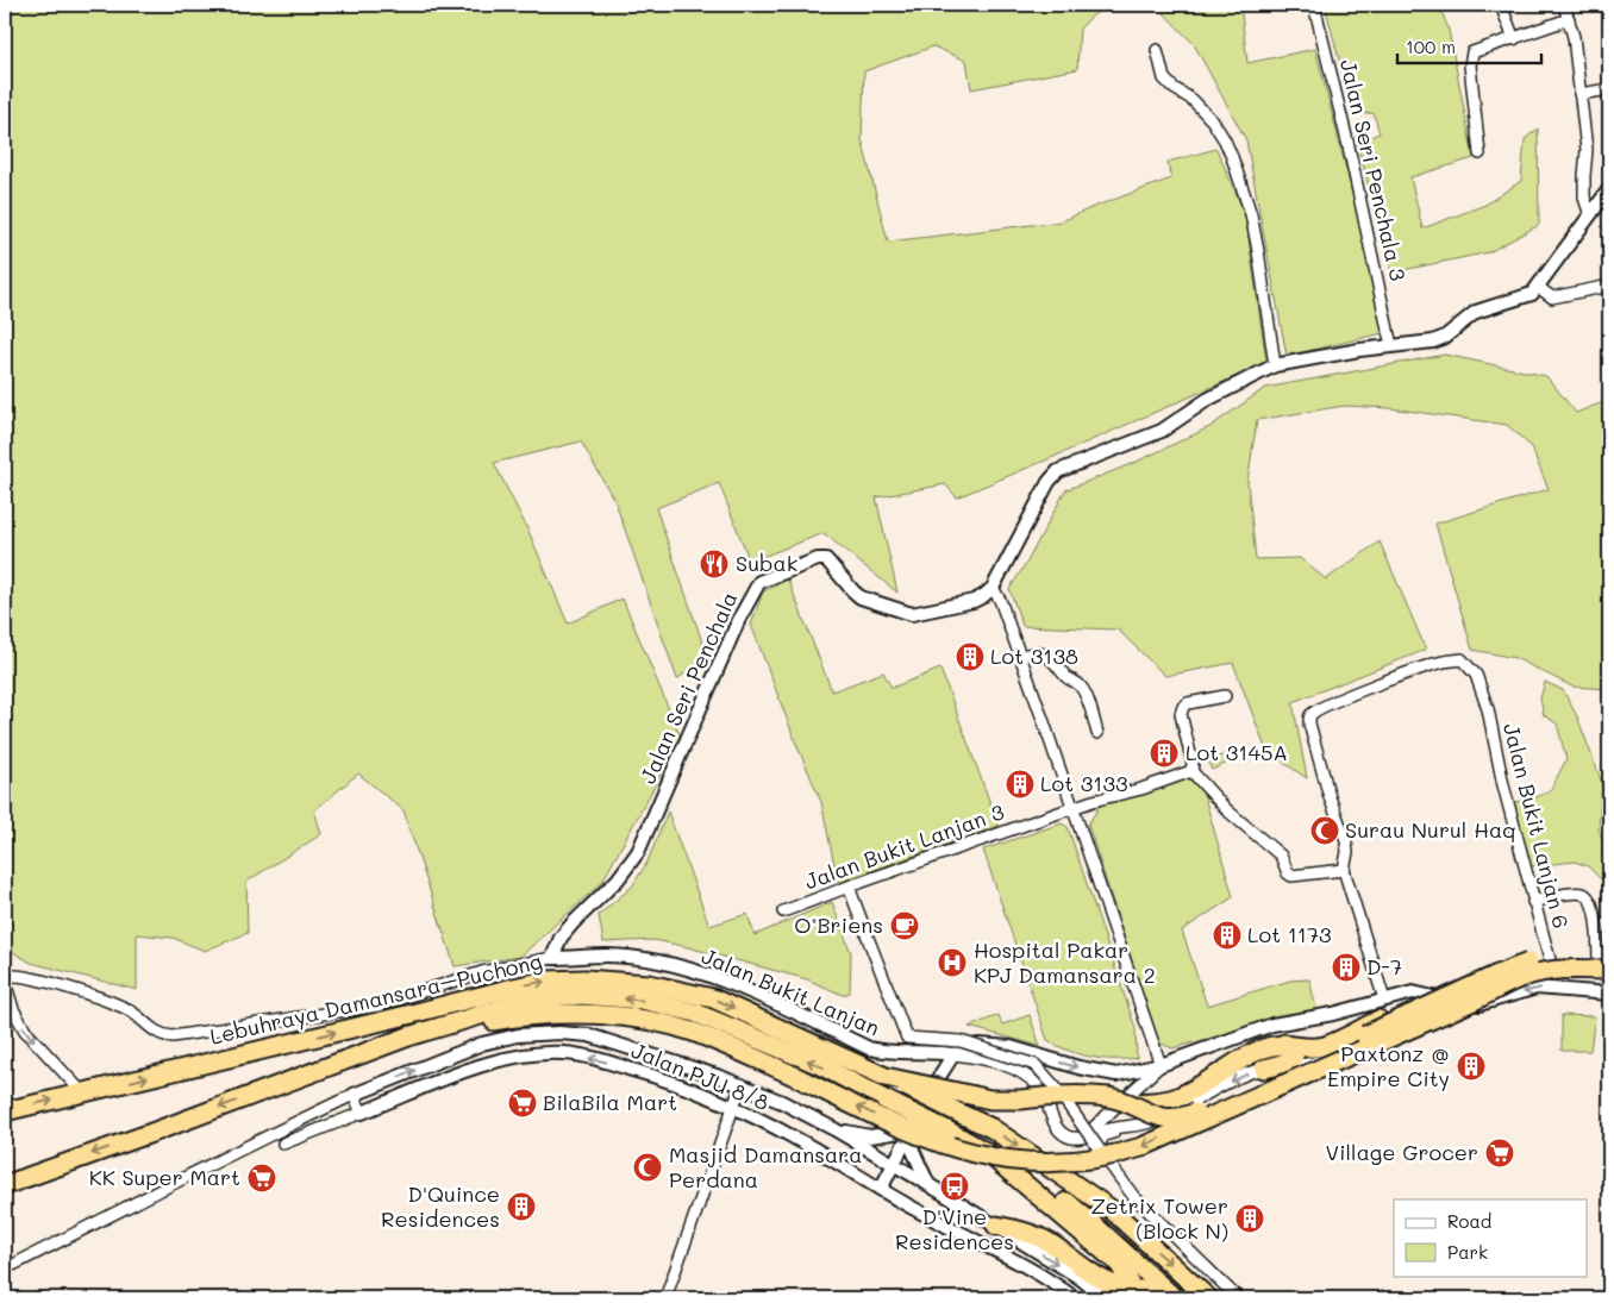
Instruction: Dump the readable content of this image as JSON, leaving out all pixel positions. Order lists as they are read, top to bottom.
{
  "streets": {
    "highway": ["Lebuhraya Damansara–Puchong"],
    "street": [
      "Jalan Seri Penchala 3",
      "Jalan Seri Penchala",
      "Jalan Bukit Lanjan 6",
      "Jalan Bukit Lanjan 3",
      "Jalan Bukit Lanjan",
      "Jalan PJU 8/8"
    ]
  },
  "crossings": [
    ["Jalan Seri Penchala", "Jalan Bukit Lanjan"]
  ],
  "places": {
    "restaurant": ["Subak"],
    "building": [
      "Lot 3138",
      "Lot 3145A",
      "Lot 3133",
      "Lot 1173",
      "D-7",
      "Paxtonz @ Empire City",
      "D'Quince Residences",
      "Zetrix Tower (Block N)"
    ],
    "mosque": ["Surau Nurul Haq", "Masjid Damansara Perdana"],
    "cafe": ["O’Briens"],
    "hospital": ["Hospital Pakar KPJ Damansara 2"],
    "supermarket": ["BilaBila Mart", "Village Grocer", "KK Super Mart"],
    "bus stop": ["D'Vine Residences"]
  },
  "legend": ["Road", "Park"],
  "scale_bar": "100 m"
}
